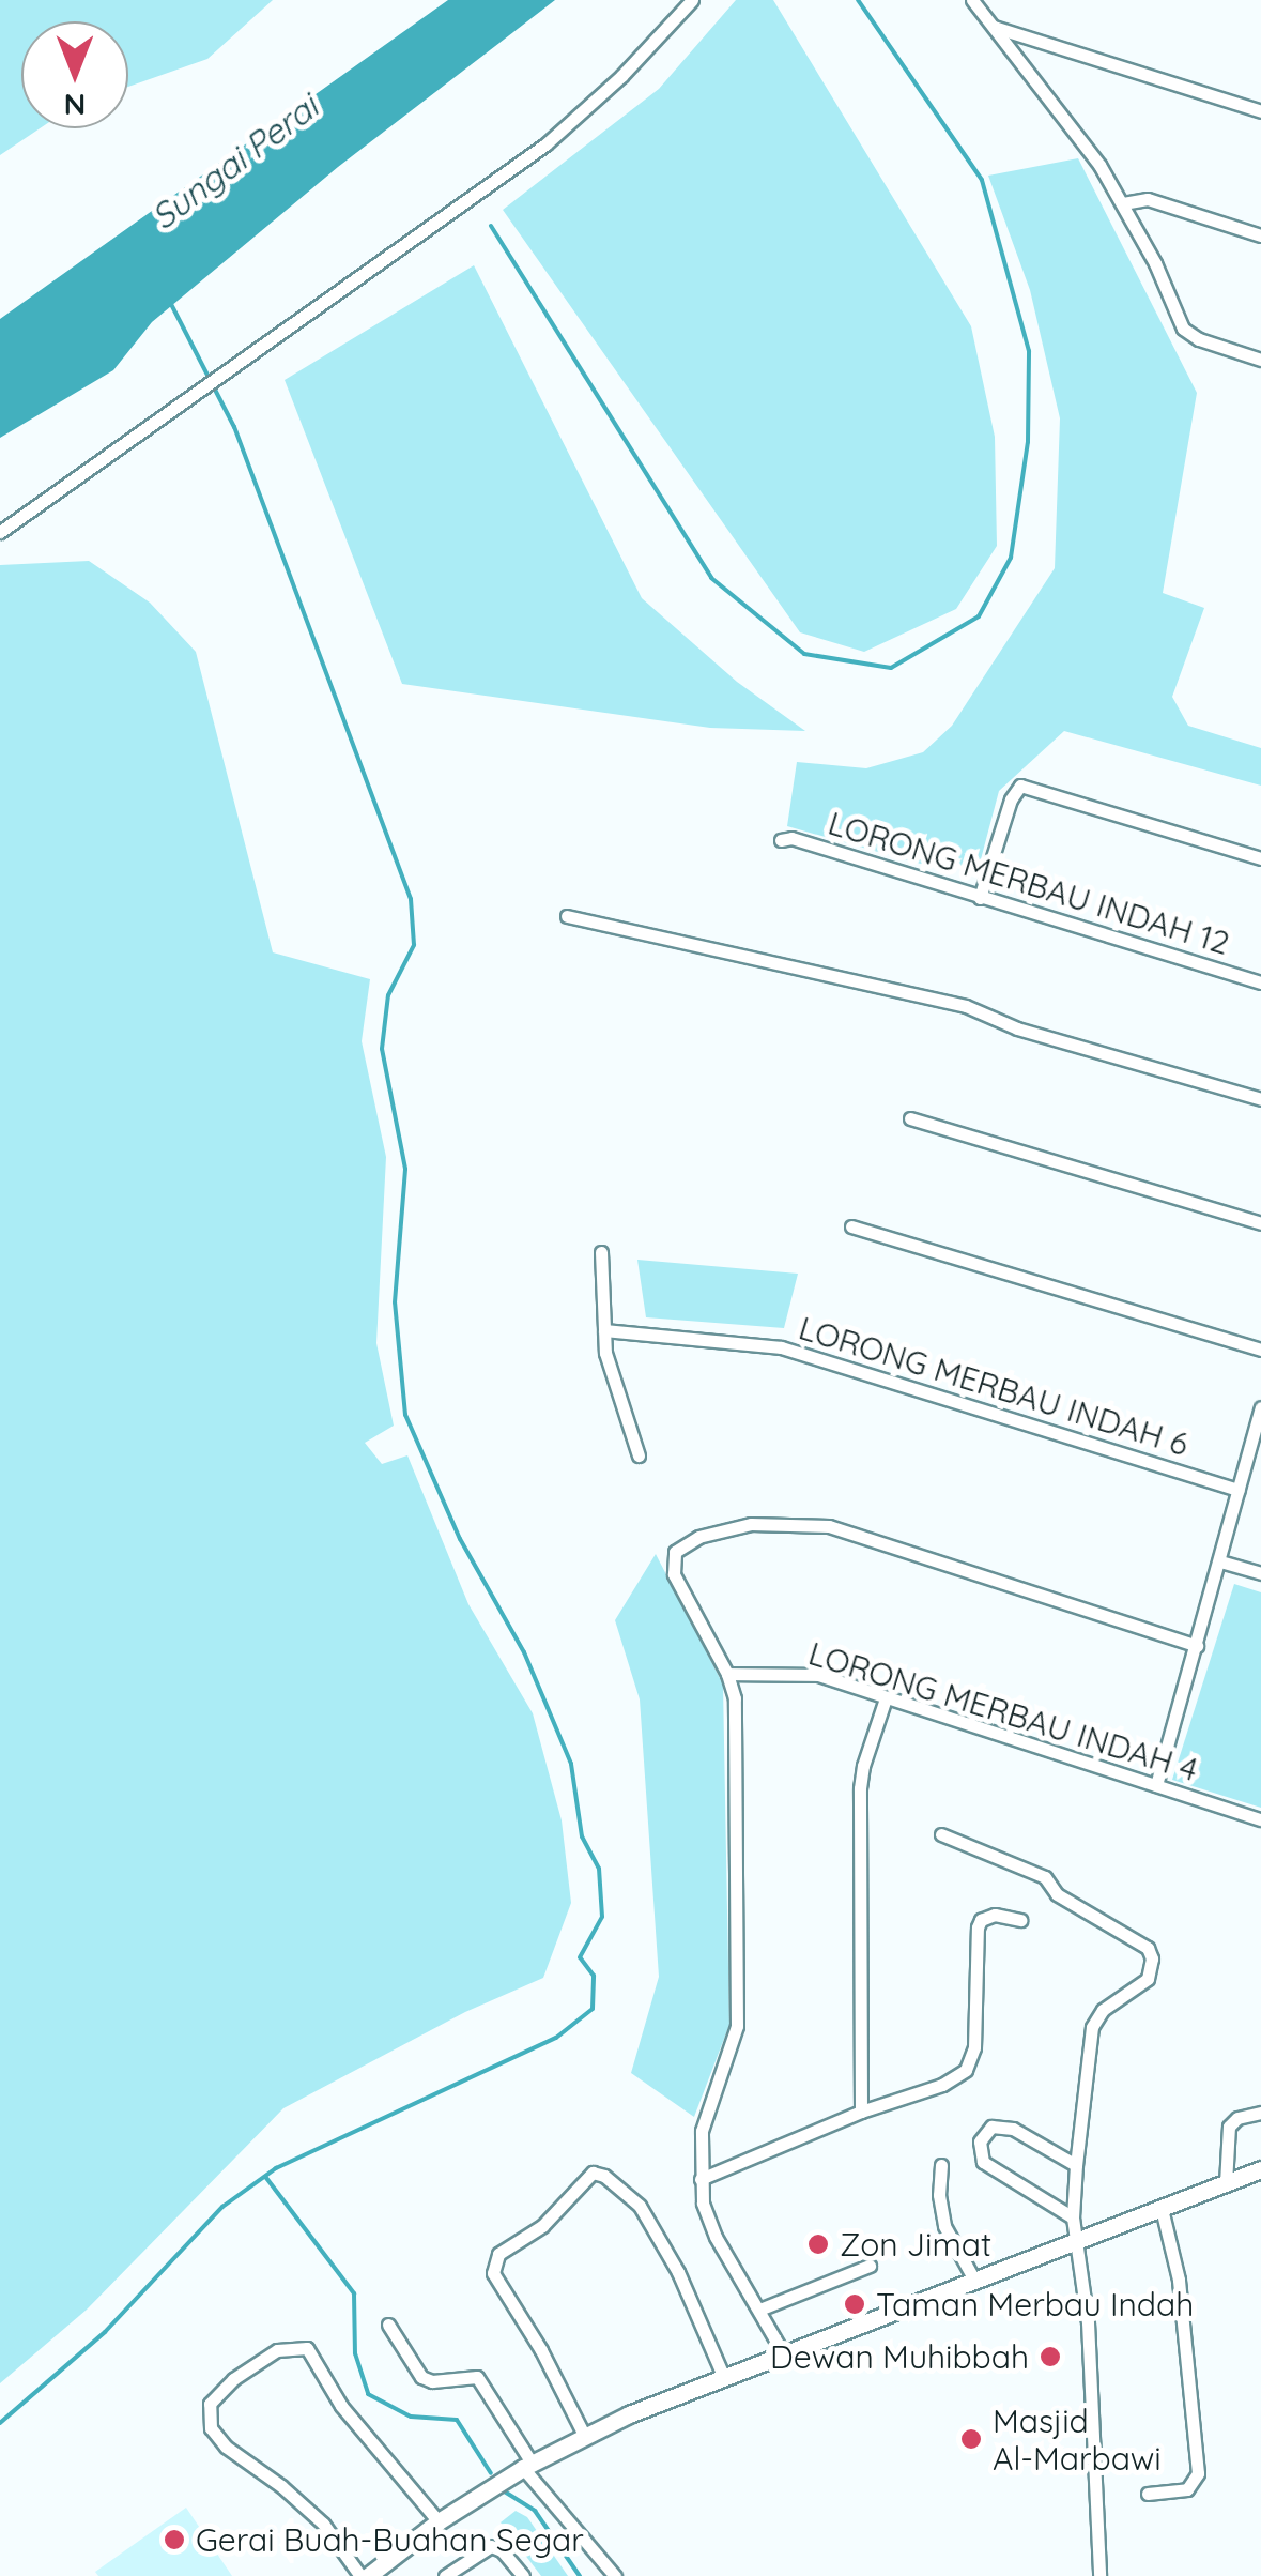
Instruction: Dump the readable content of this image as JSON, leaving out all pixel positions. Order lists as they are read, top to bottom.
{
  "streets": {
    "street": ["LORONG MERBAU INDAH 12", "LORONG MERBAU INDAH 6", "LORONG MERBAU INDAH 4"]
  },
  "water": ["Sungai Perai"],
  "places": [
    "Zon Jimat",
    "Taman Merbau Indah",
    "Dewan Muhibbah",
    "Masjid Al-Marbawi",
    "Gerai Buah-Buahan Segar"
  ],
  "north": "bottom"
}
